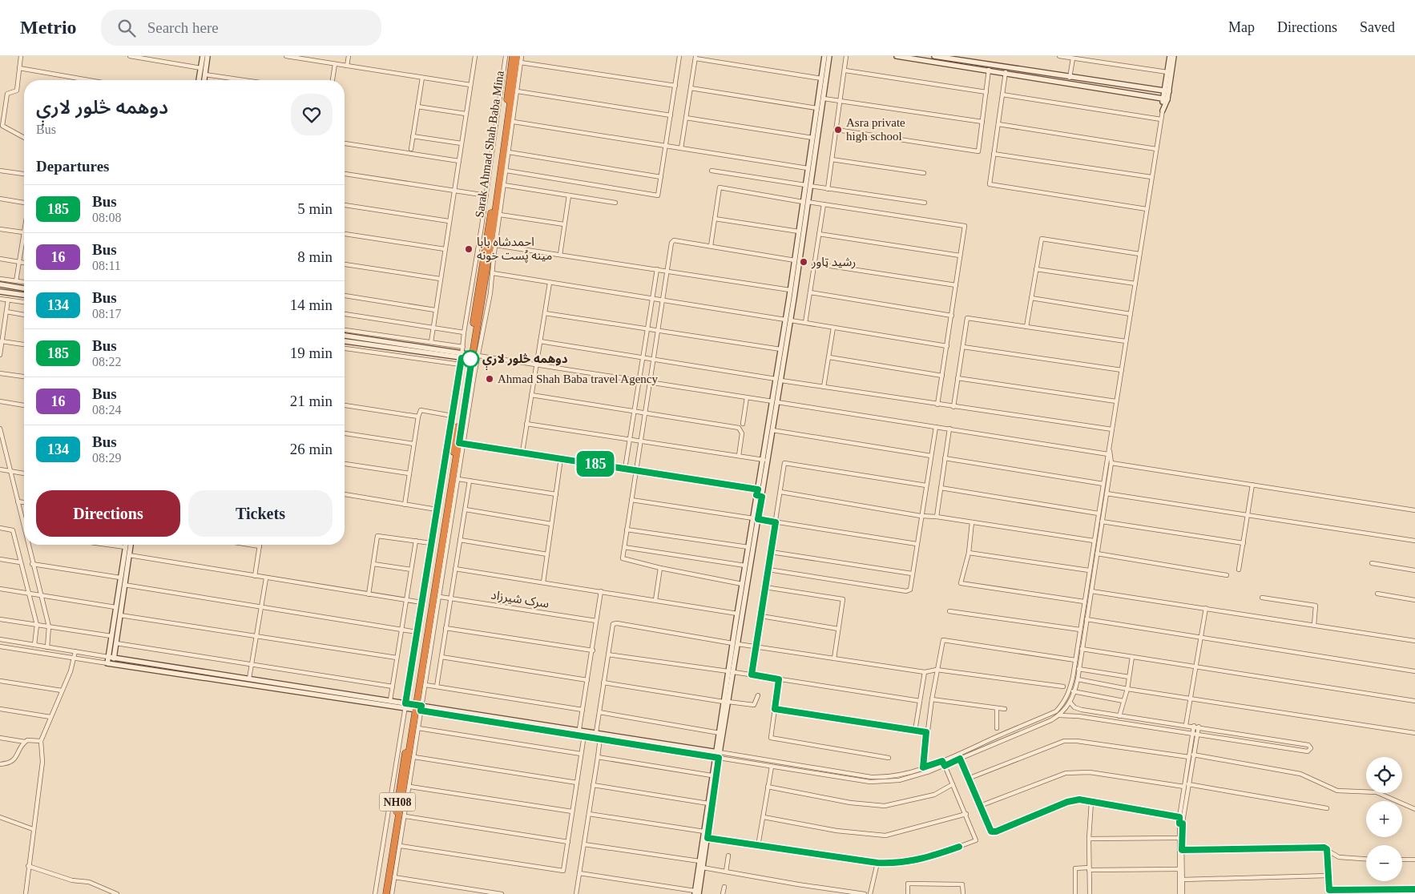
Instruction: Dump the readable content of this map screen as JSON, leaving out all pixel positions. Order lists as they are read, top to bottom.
{
  "streets": {
    "highway": ["Sarak Ahmad Shah Baba Mina", "NH08"],
    "street": ["سرک شیرزاد"]
  },
  "crossings": [
    ["Sarak Ahmad Shah Baba Mina", "NH08"]
  ],
  "places": [
    "Asra private high school",
    "احمدشاه بابا مینه پُست خونه",
    "رشید ټاور",
    "دوهمه څلور لارې",
    "Ahmad Shah Baba travel Agency"
  ],
  "lines": ["bus line 185"],
  "page": {
    "header": "Metrio",
    "search": "Search here",
    "nav": ["Map", "Directions", "Saved"],
    "on_map": "185",
    "heading": [
      ["دوهمه څلور لارې", "Bus"],
      "Departures"
    ],
    "list": [
      {
        "mark": "185",
        "name": "Bus",
        "note": "08:08",
        "value": "5 min"
      },
      {
        "mark": "16",
        "name": "Bus",
        "note": "08:11",
        "value": "8 min"
      },
      {
        "mark": "134",
        "name": "Bus",
        "note": "08:17",
        "value": "14 min"
      },
      {
        "mark": "185",
        "name": "Bus",
        "note": "08:22",
        "value": "19 min"
      },
      {
        "mark": "16",
        "name": "Bus",
        "note": "08:24",
        "value": "21 min"
      },
      {
        "mark": "134",
        "name": "Bus",
        "note": "08:29",
        "value": "26 min"
      }
    ],
    "buttons": ["Directions", "Tickets"],
    "map_buttons": ["+", "−"]
  }
}
